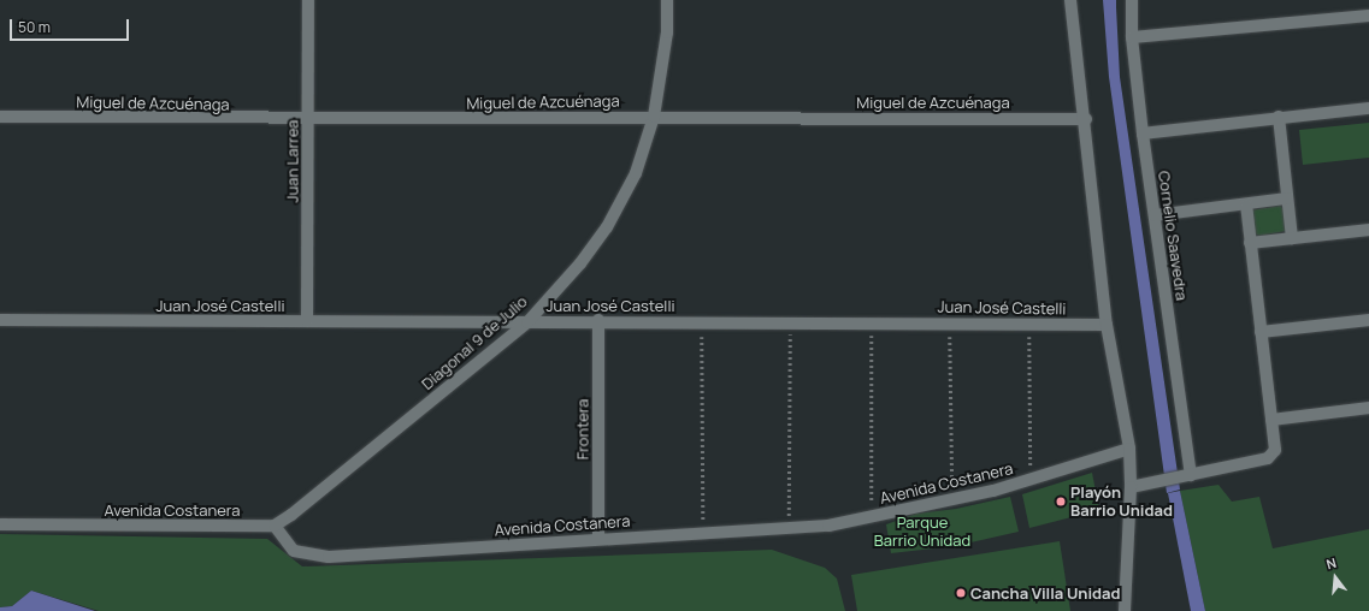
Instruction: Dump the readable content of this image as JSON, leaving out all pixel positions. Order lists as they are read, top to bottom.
{
  "streets": {
    "street": [
      "Miguel de Azcuénaga",
      "Juan Larrea",
      "Cornelio Saavedra",
      "Juan José Castelli",
      "Diagonal 9 de Julio",
      "Frontera",
      "Avenida Costanera"
    ]
  },
  "crossings": [
    ["Miguel de Azcuénaga", "Juan Larrea"],
    ["Miguel de Azcuénaga", "Diagonal 9 de Julio"],
    ["Juan Larrea", "Juan José Castelli"],
    ["Juan José Castelli", "Diagonal 9 de Julio"],
    ["Juan José Castelli", "Frontera"],
    ["Diagonal 9 de Julio", "Avenida Costanera"],
    ["Frontera", "Avenida Costanera"]
  ],
  "parks": ["Parque Barrio Unidad"],
  "places": ["Playón Barrio Unidad", "Cancha Villa Unidad"],
  "scale_bar": "50 m",
  "north": "top"
}
